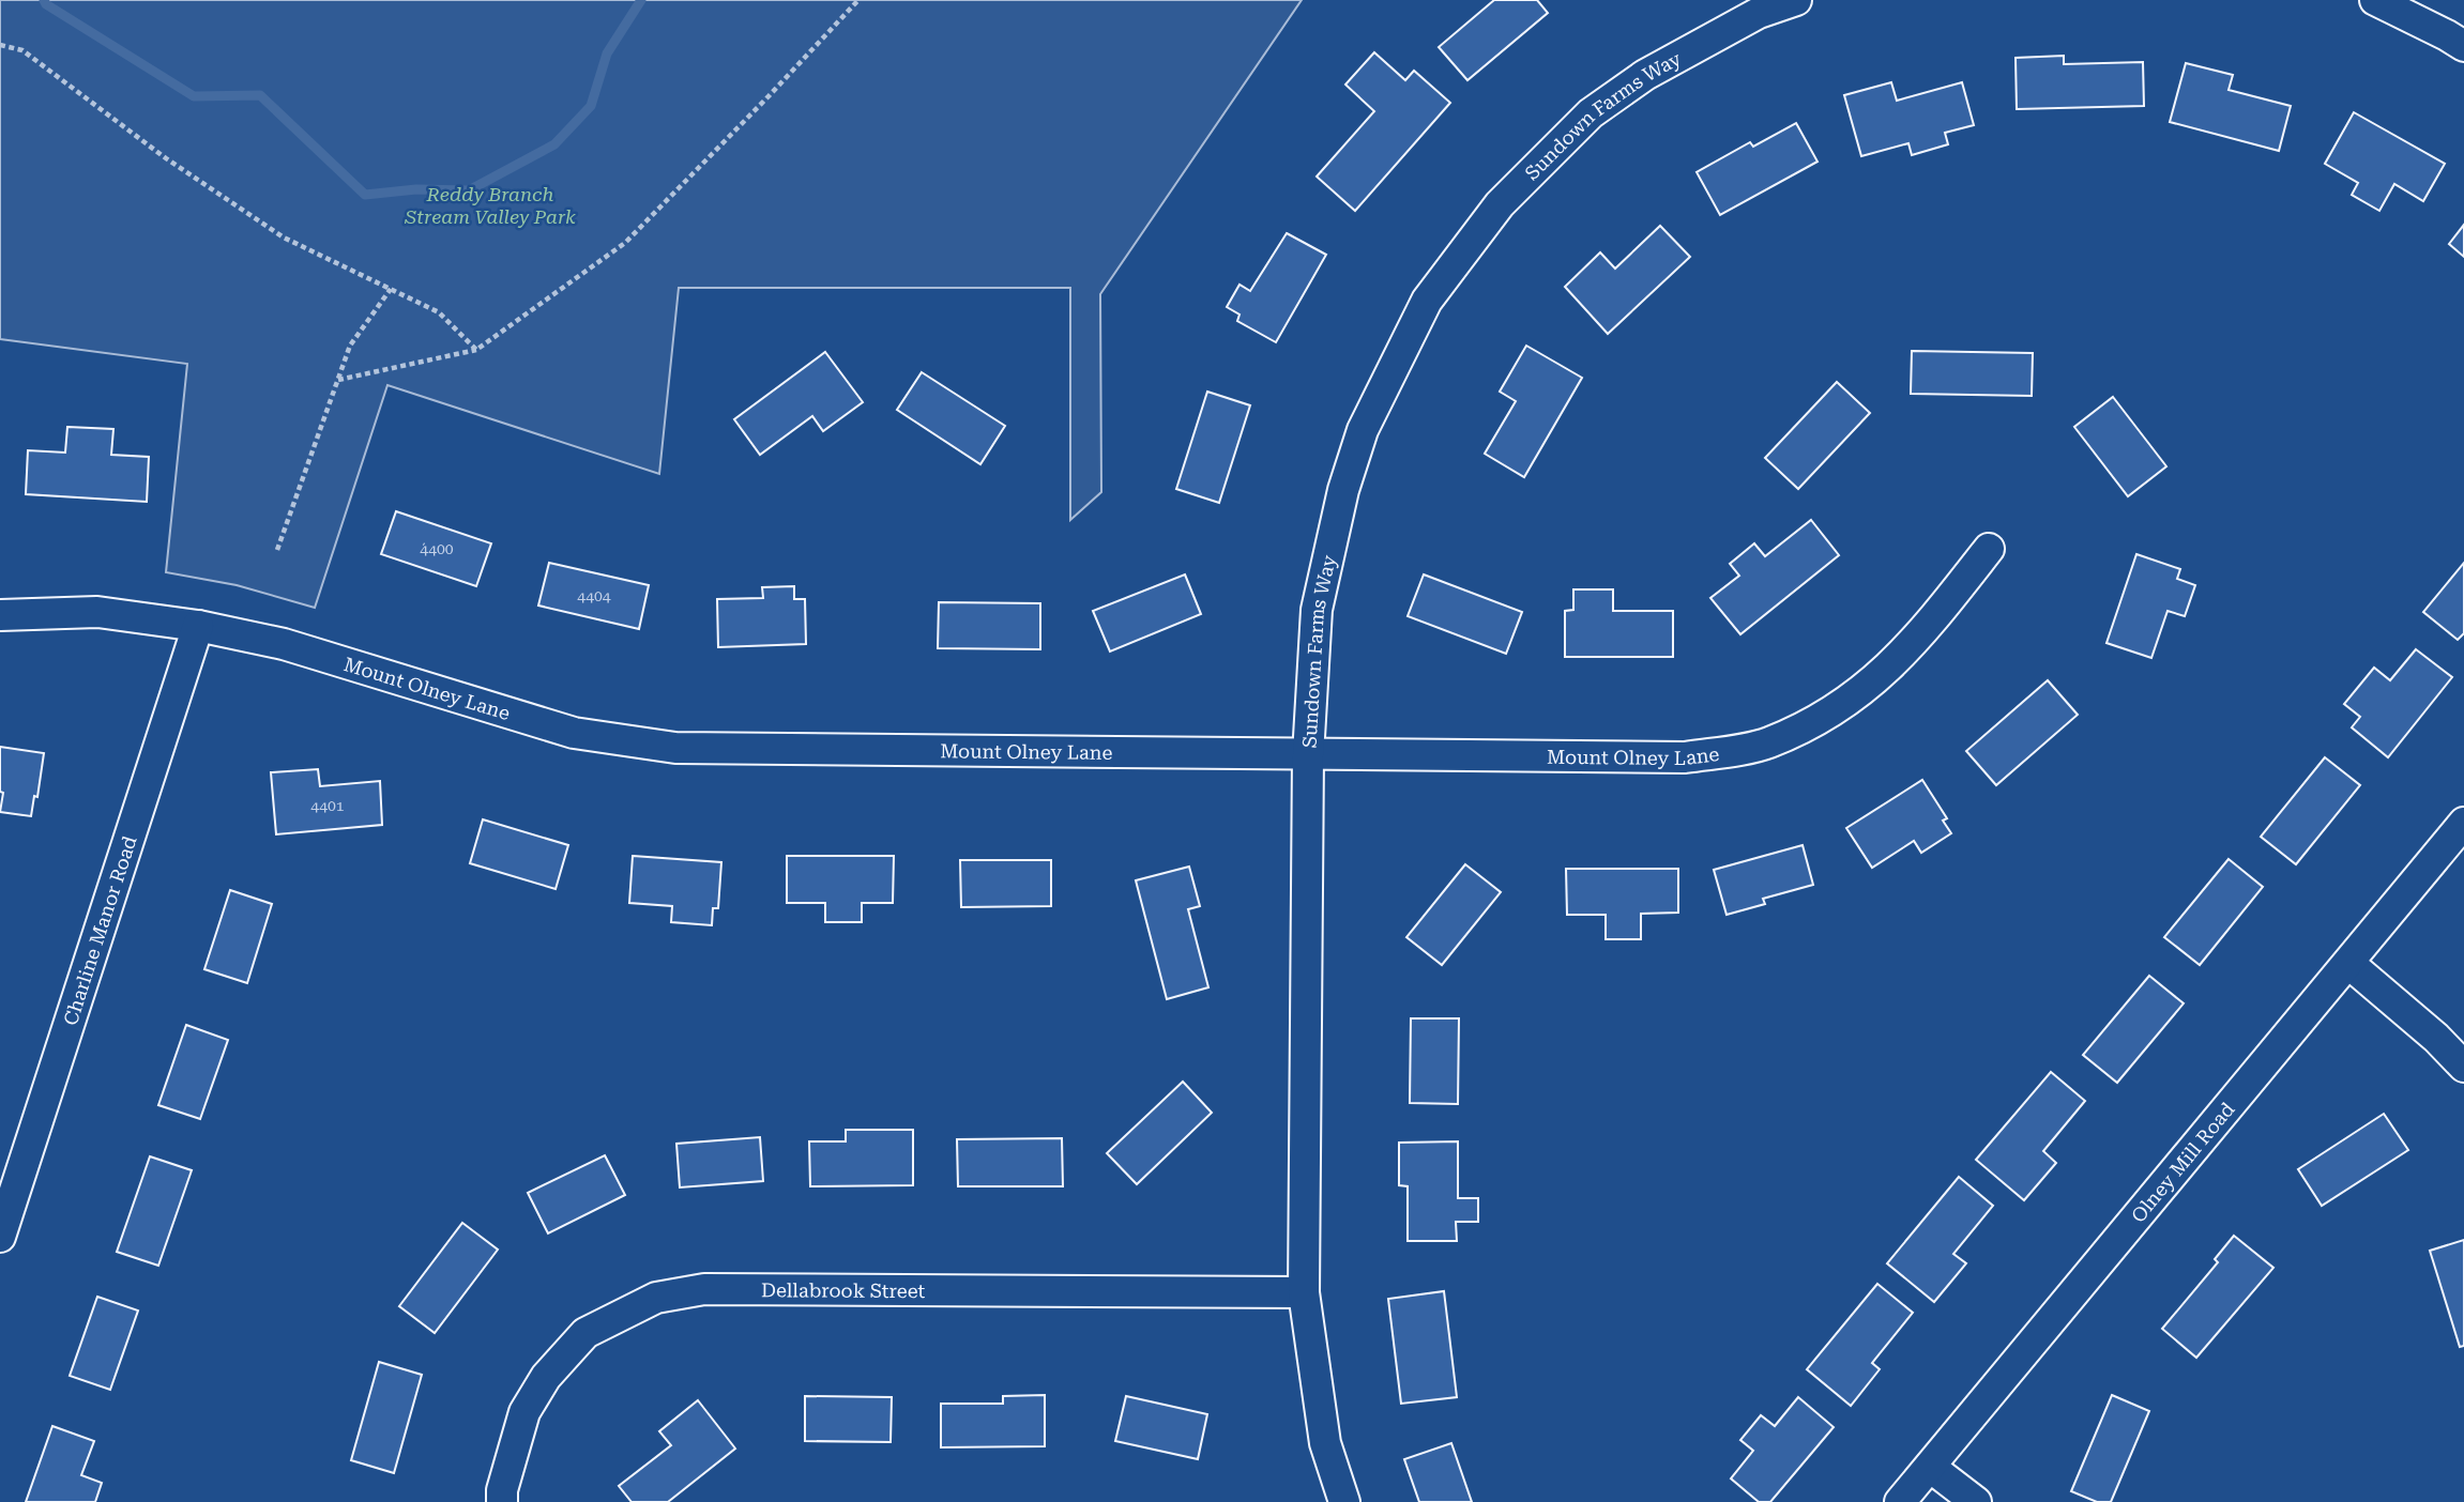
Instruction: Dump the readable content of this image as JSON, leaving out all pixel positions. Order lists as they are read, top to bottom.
{
  "streets": {
    "street": [
      "Sundown Farms Way",
      "Mount Olney Lane",
      "Charline Manor Road",
      "Olney Mill Road",
      "Dellabrook Street"
    ]
  },
  "crossings": [
    ["Sundown Farms Way", "Mount Olney Lane"],
    ["Sundown Farms Way", "Dellabrook Street"],
    ["Mount Olney Lane", "Charline Manor Road"]
  ],
  "parks": ["Reddy Branch Stream Valley Park"],
  "house_numbers": ["´4400", "4404", "4401"]
}
